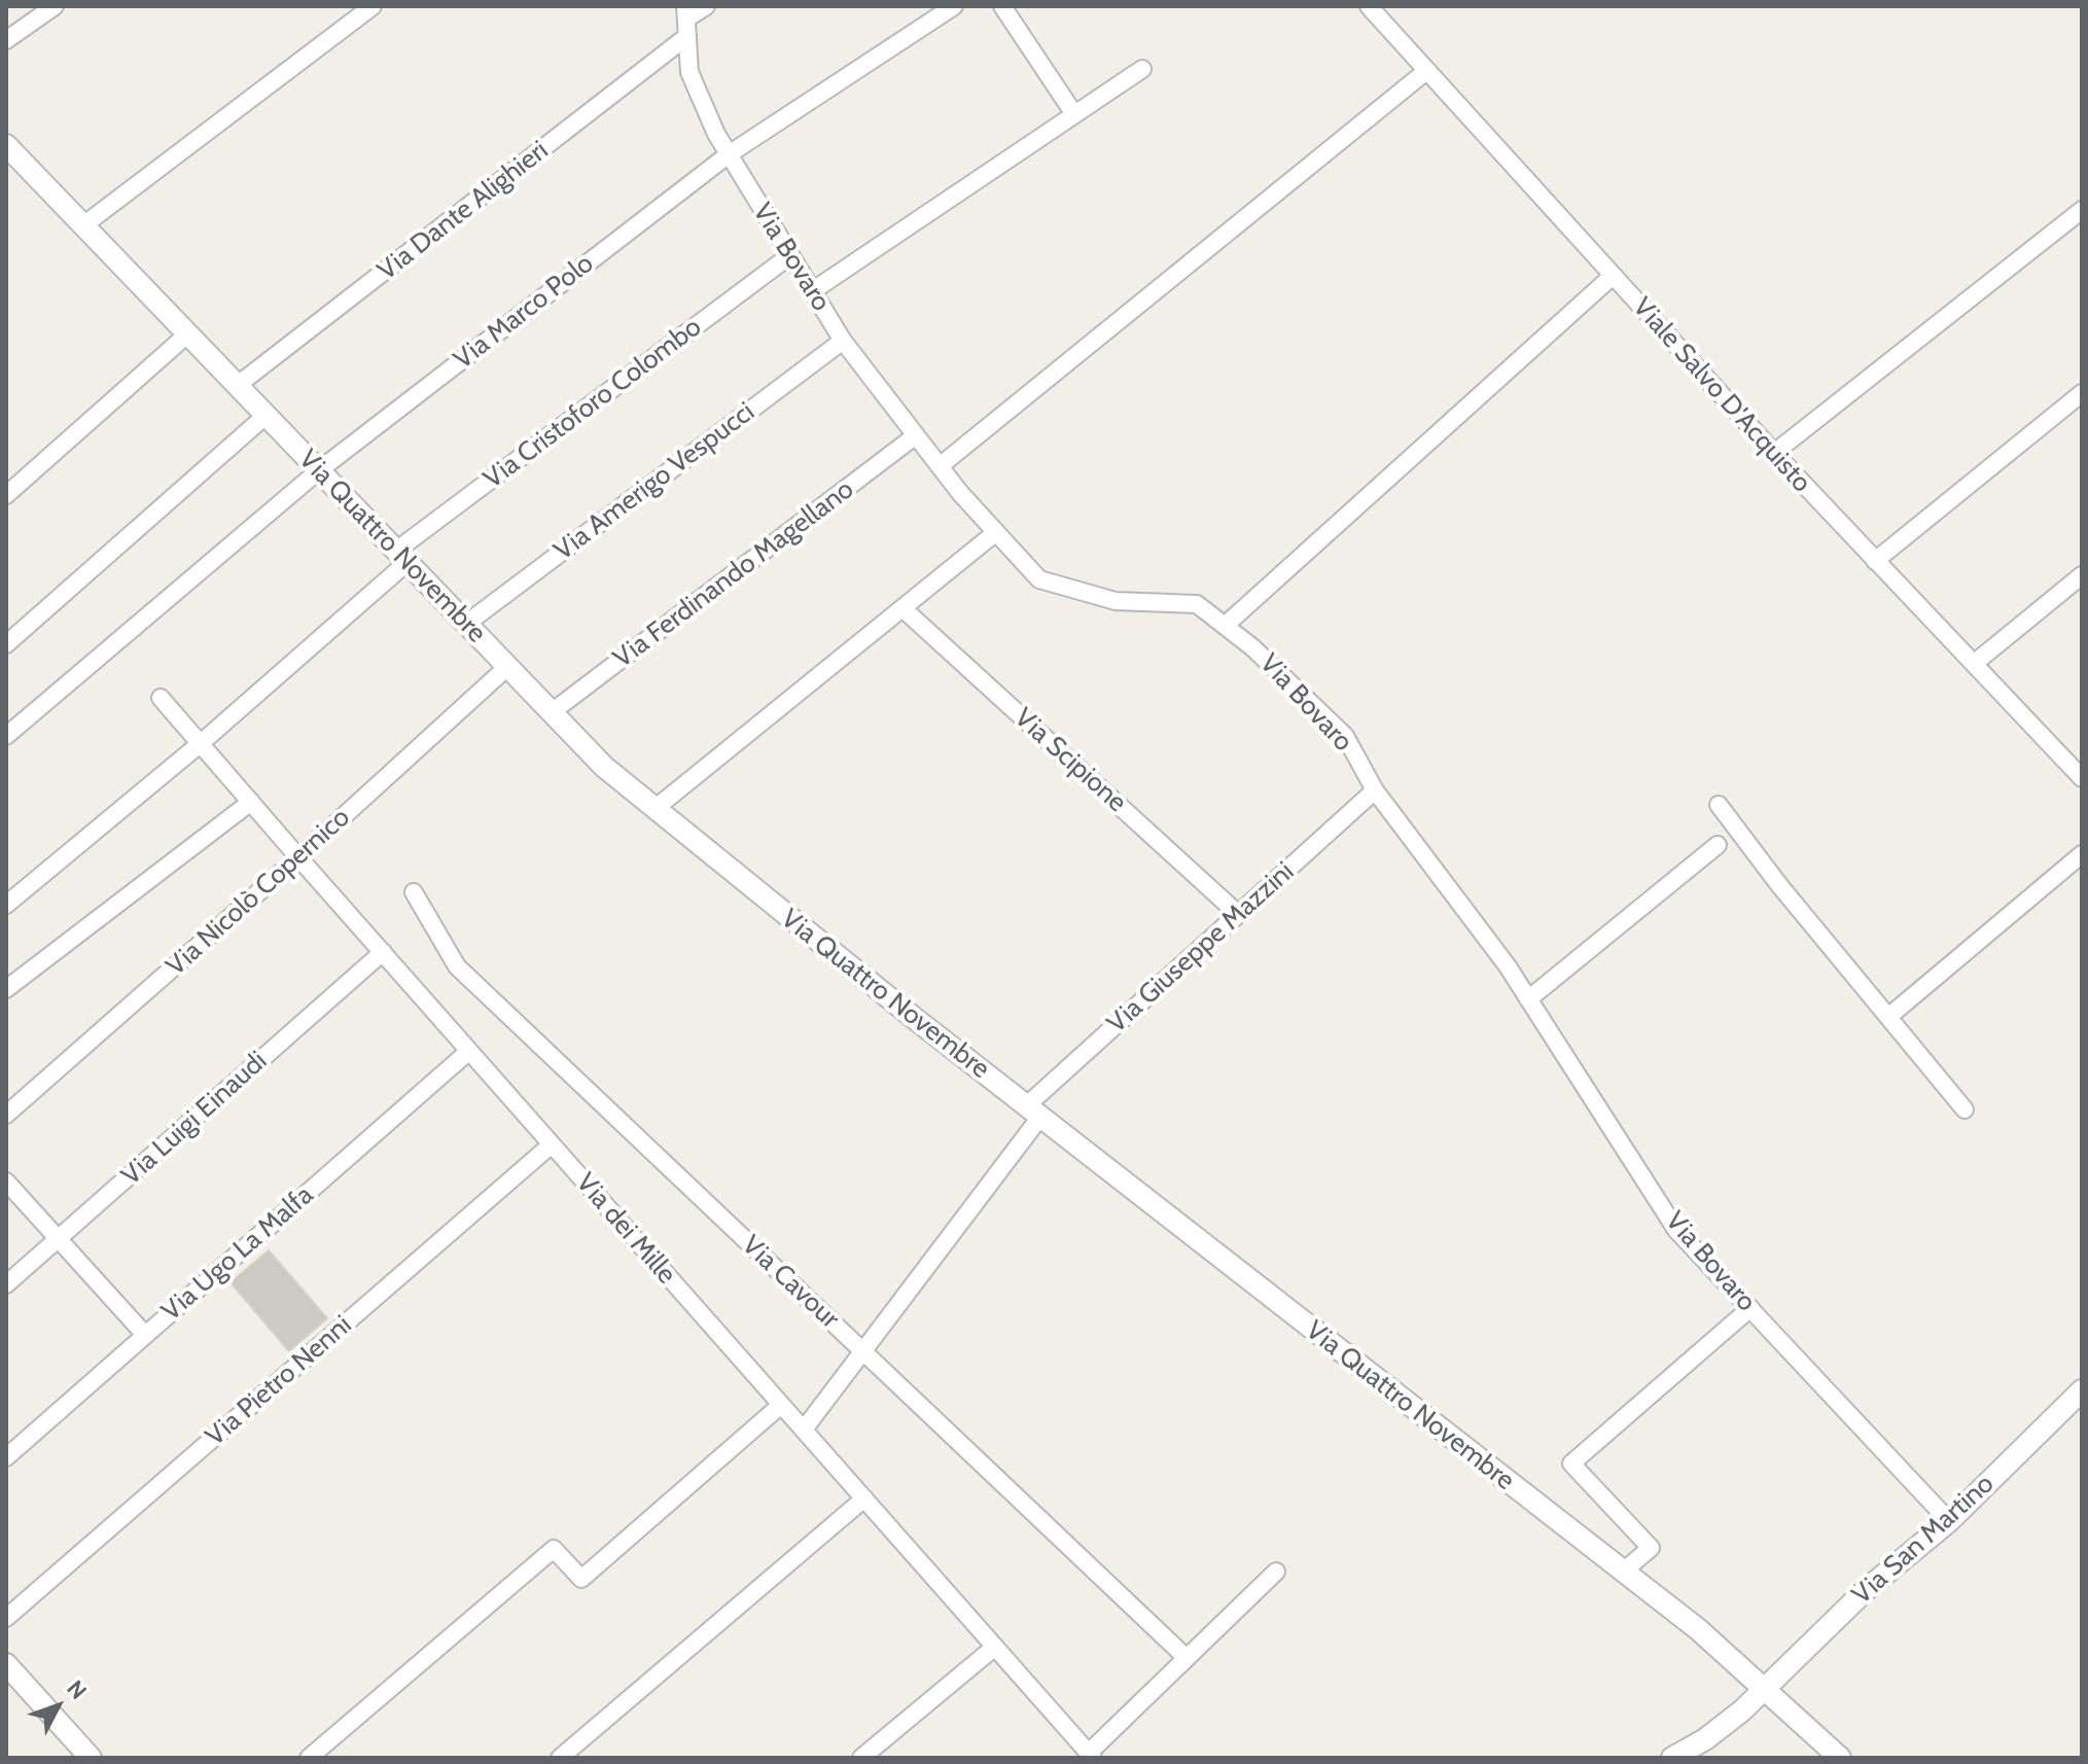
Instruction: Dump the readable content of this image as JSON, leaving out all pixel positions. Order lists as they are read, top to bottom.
{
  "streets": {
    "street": [
      "Via Dante Alighieri",
      "Via Bovaro",
      "Via Marco Polo",
      "Viale Salvo D'Acquisto",
      "Via Cristoforo Colombo",
      "Via Amerigo Vespucci",
      "Via Quattro Novembre",
      "Via Ferdinando Magellano",
      "Via Scipione",
      "Via Nicolò Copernico",
      "Via Giuseppe Mazzini",
      "Via Luigi Einaudi",
      "Via dei Mille",
      "Via Ugo La Malfa",
      "Via Cavour",
      "Via Pietro Nenni",
      "Via San Martino"
    ]
  },
  "crossings": [
    ["Via Dante Alighieri", "Via Bovaro"],
    ["Via Dante Alighieri", "Via Quattro Novembre"],
    ["Via Bovaro", "Via Marco Polo"],
    ["Via Bovaro", "Via Cristoforo Colombo"],
    ["Via Bovaro", "Via Amerigo Vespucci"],
    ["Via Bovaro", "Via Ferdinando Magellano"],
    ["Via Bovaro", "Via Giuseppe Mazzini"],
    ["Via Bovaro", "Via San Martino"],
    ["Via Marco Polo", "Via Quattro Novembre"],
    ["Via Cristoforo Colombo", "Via Quattro Novembre"],
    ["Via Cristoforo Colombo", "Via dei Mille"],
    ["Via Amerigo Vespucci", "Via Quattro Novembre"],
    ["Via Quattro Novembre", "Via Ferdinando Magellano"],
    ["Via Quattro Novembre", "Via Nicolò Copernico"],
    ["Via Quattro Novembre", "Via Giuseppe Mazzini"],
    ["Via Quattro Novembre", "Via San Martino"],
    ["Via Scipione", "Via Giuseppe Mazzini"],
    ["Via Nicolò Copernico", "Via dei Mille"],
    ["Via Giuseppe Mazzini", "Via dei Mille"],
    ["Via Giuseppe Mazzini", "Via Cavour"],
    ["Via Luigi Einaudi", "Via dei Mille"],
    ["Via dei Mille", "Via Ugo La Malfa"],
    ["Via dei Mille", "Via Pietro Nenni"]
  ],
  "north": "top right"
}
